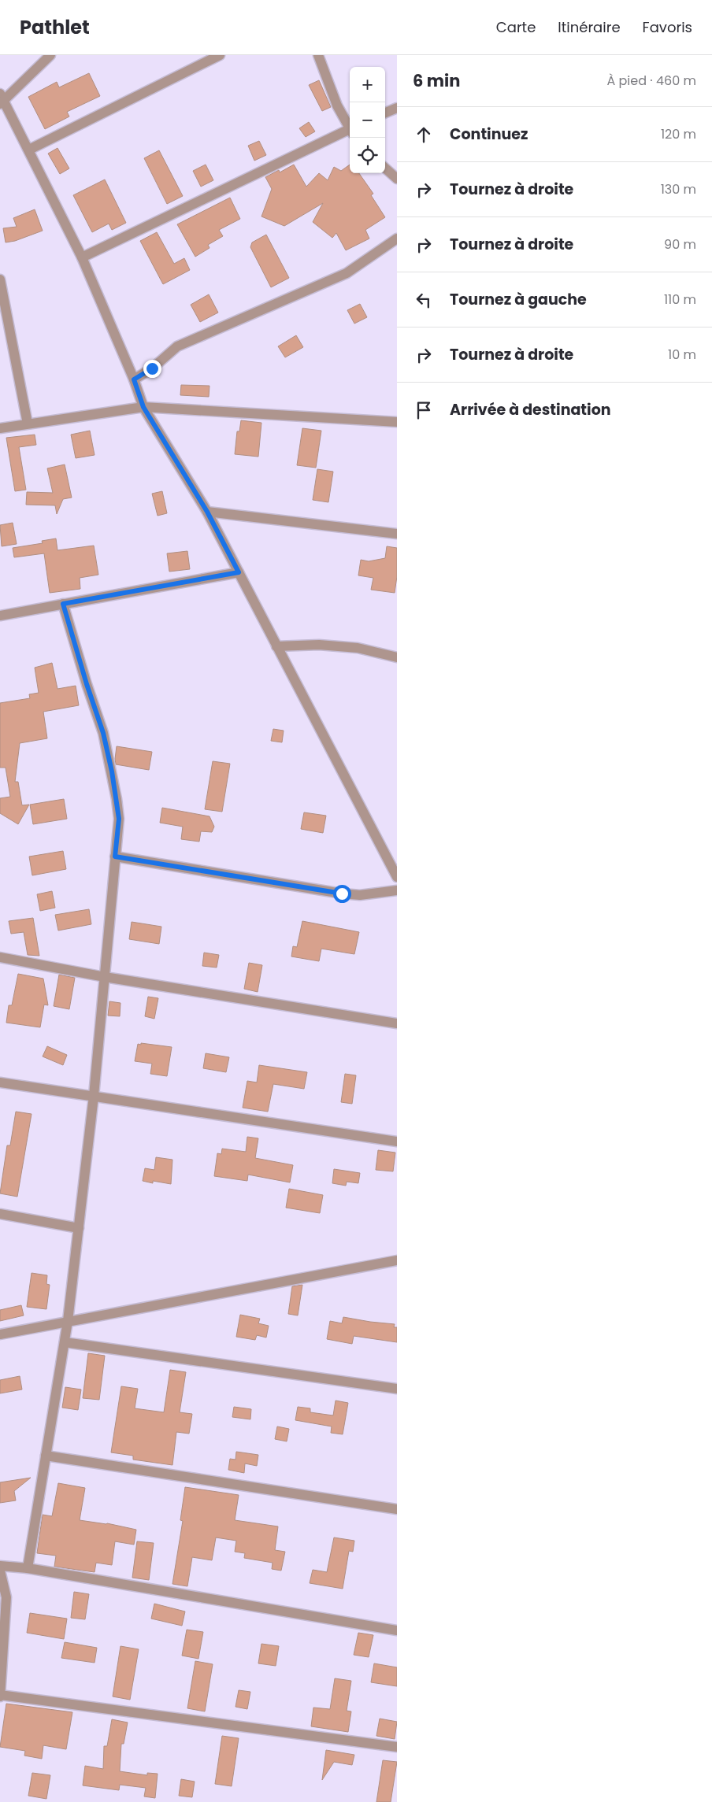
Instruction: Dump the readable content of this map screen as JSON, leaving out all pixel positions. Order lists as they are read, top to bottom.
{
  "page": {
    "header": "Pathlet",
    "nav": ["Carte", "Itinéraire", "Favoris"],
    "heading": ["6 min", "À pied · 460 m"],
    "map_buttons": ["+", "−"],
    "list": [
      ["Continuez", "120 m"],
      ["Tournez à droite", "130 m"],
      ["Tournez à droite", "90 m"],
      ["Tournez à gauche", "110 m"],
      ["Tournez à droite", "10 m"],
      "Arrivée à destination"
    ]
  }
}
